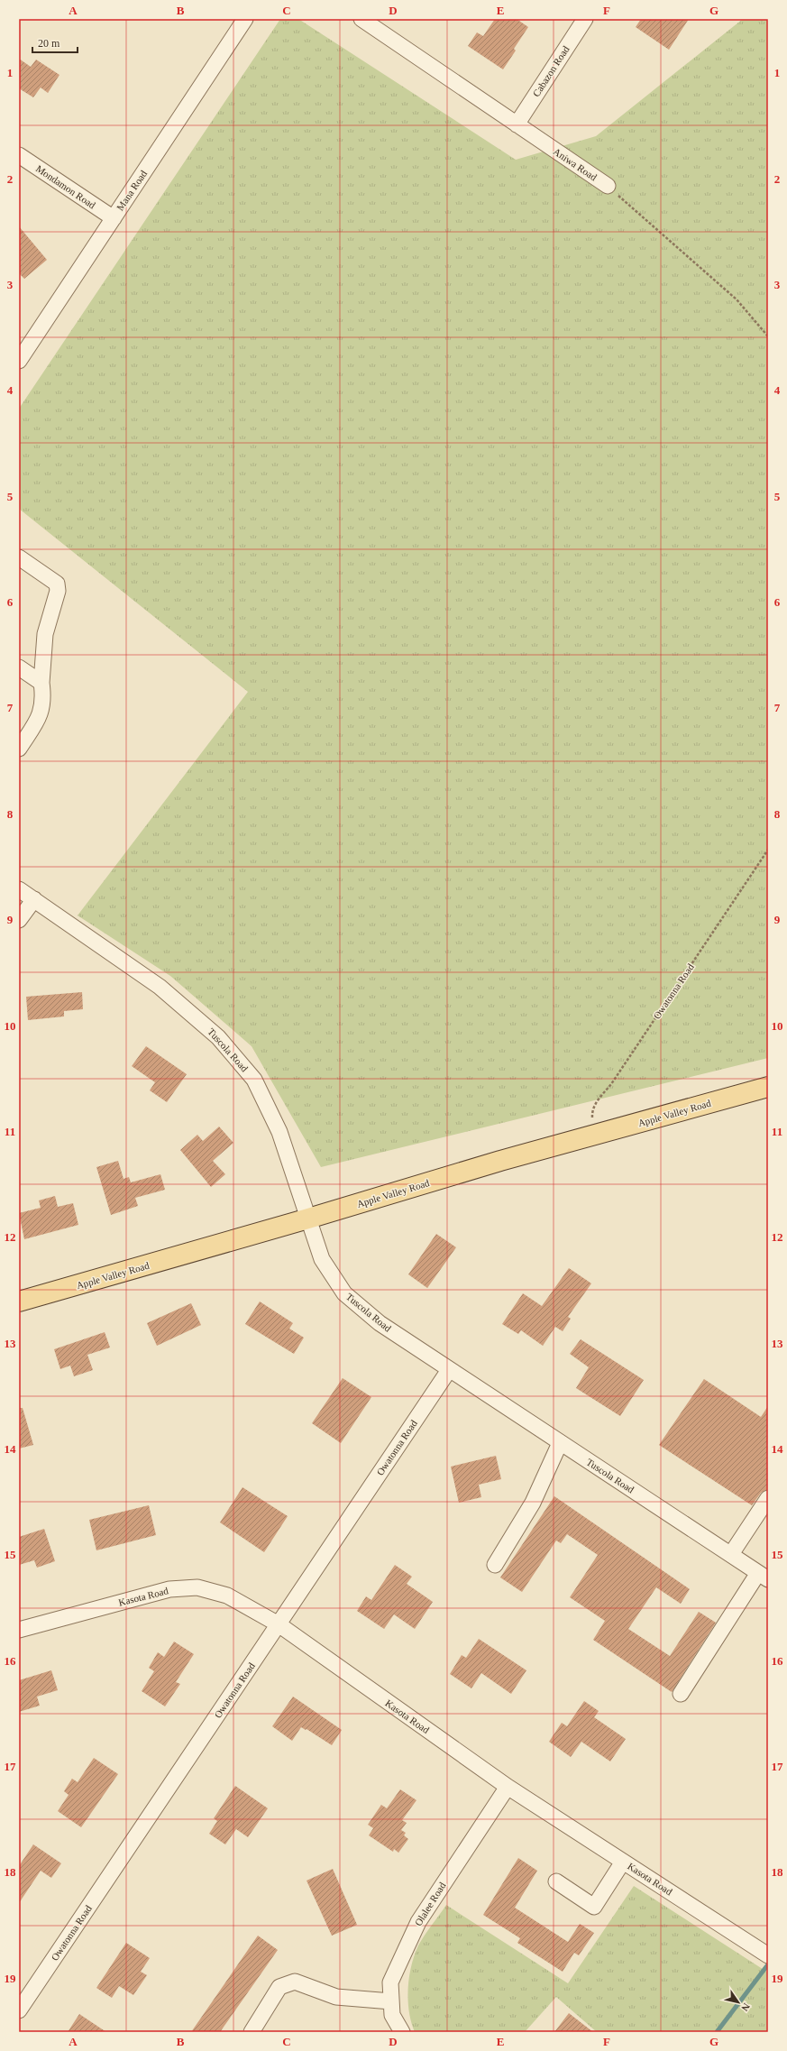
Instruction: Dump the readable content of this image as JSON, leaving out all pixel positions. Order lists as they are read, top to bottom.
{
  "streets": {
    "main road": ["Apple Valley Road"],
    "street": [
      "Cabazon Road",
      "Aniwa Road",
      "Mondamon Road",
      "Mana Road",
      "Owatonna Road",
      "Tuscola Road",
      "Kasota Road",
      "Olalee Road"
    ]
  },
  "crossings": [
    ["Cabazon Road", "Aniwa Road"],
    ["Mondamon Road", "Mana Road"],
    ["Owatonna Road", "Tuscola Road"],
    ["Owatonna Road", "Apple Valley Road"],
    ["Owatonna Road", "Kasota Road"],
    ["Tuscola Road", "Apple Valley Road"],
    ["Kasota Road", "Olalee Road"]
  ],
  "scale_bar": "20 m",
  "north": "bottom right",
  "grid": {
    "columns": [
      "A",
      "B",
      "C",
      "D",
      "E",
      "F",
      "G"
    ],
    "rows": [
      "1",
      "2",
      "3",
      "4",
      "5",
      "6",
      "7",
      "8",
      "9",
      "10",
      "11",
      "12",
      "13",
      "14",
      "15",
      "16",
      "17",
      "18",
      "19"
    ]
  }
}
